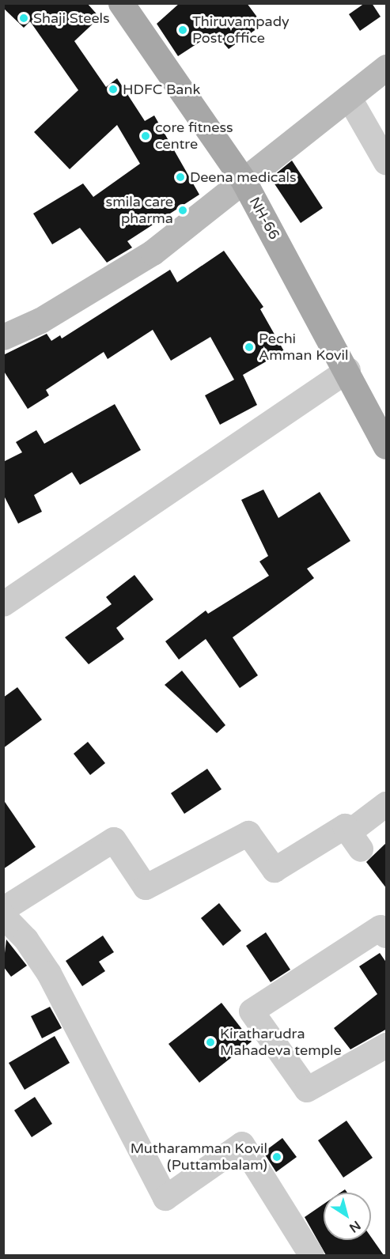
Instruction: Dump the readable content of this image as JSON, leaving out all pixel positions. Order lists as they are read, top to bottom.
{
  "streets": {
    "main road": ["NH-66"]
  },
  "places": [
    "Shaji Steels",
    "Thiruvampady Post office",
    "HDFC Bank",
    "core fitness centre",
    "Deena medicals",
    "smila care pharma",
    "Pechi Amman Kovil",
    "Kiratharudra Mahadeva temple",
    "Mutharamman Kovil (Puttambalam)"
  ],
  "north": "bottom right"
}
